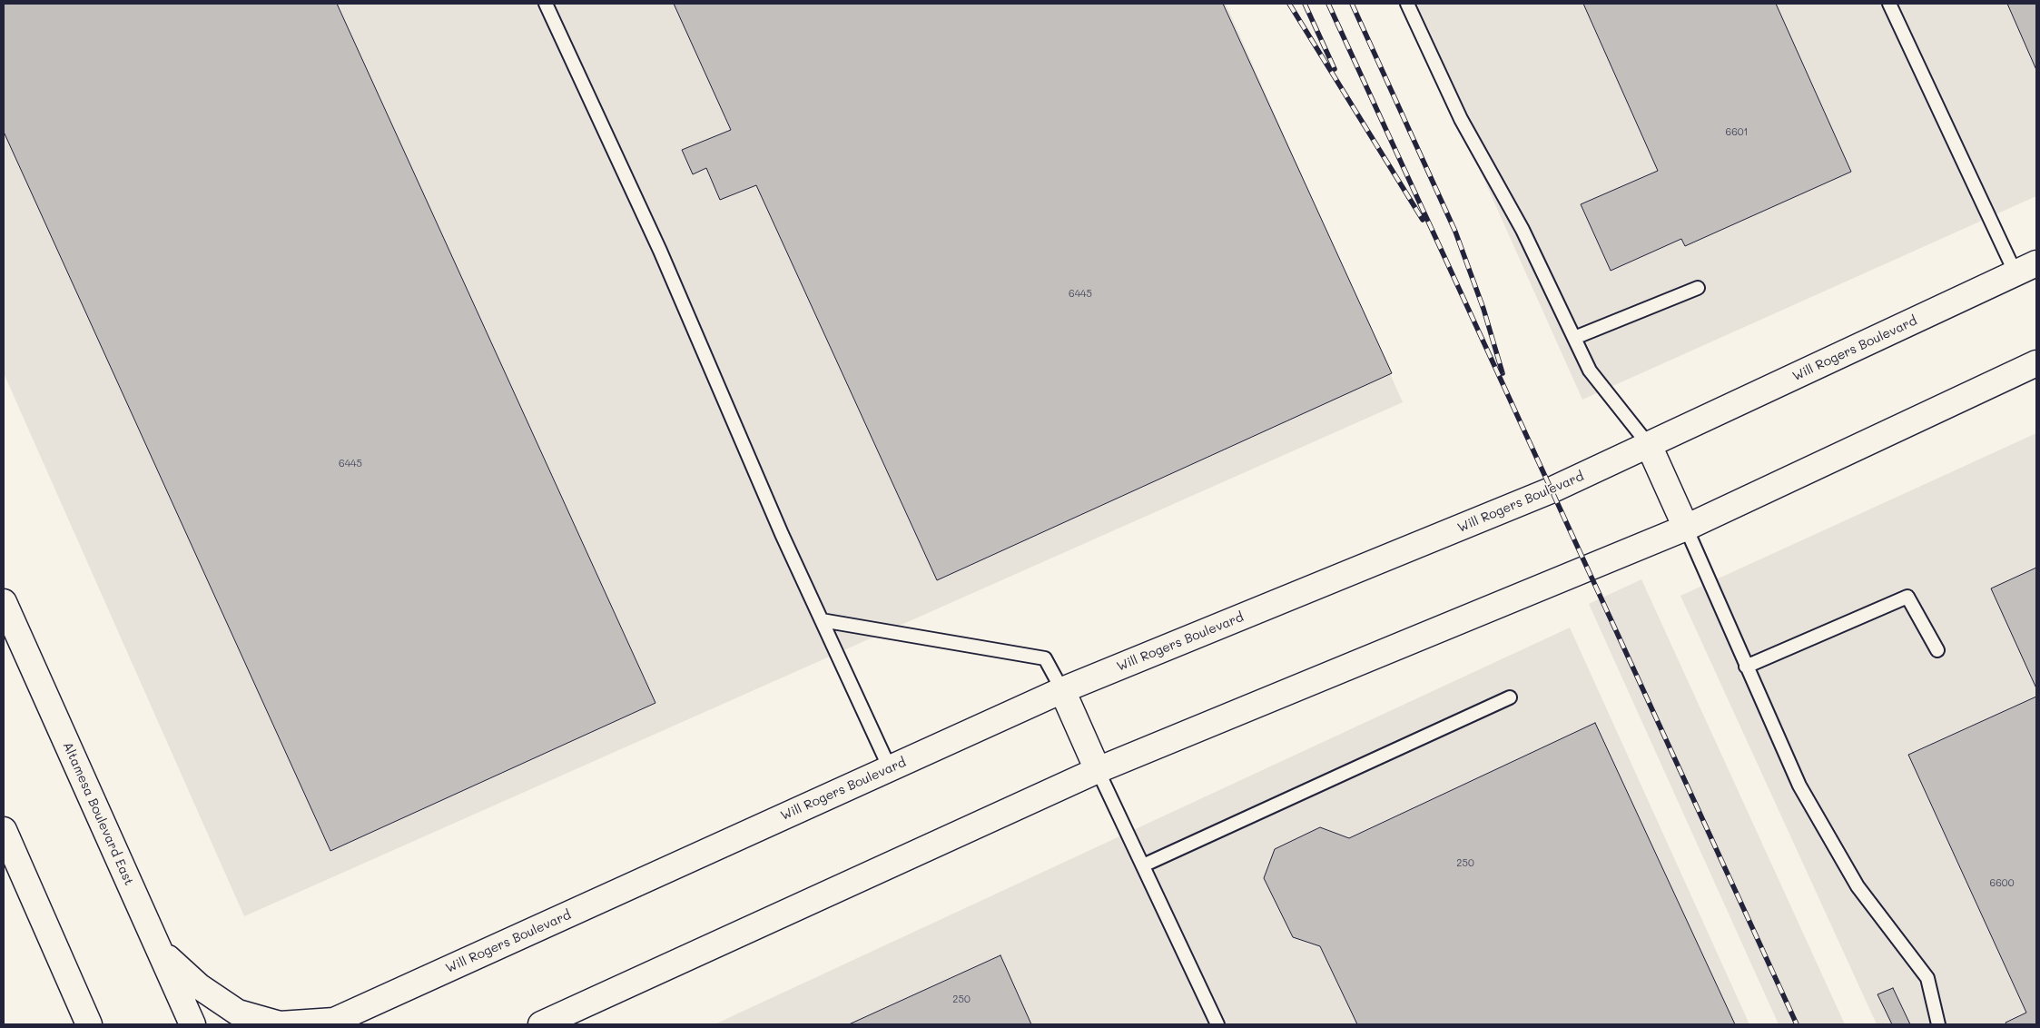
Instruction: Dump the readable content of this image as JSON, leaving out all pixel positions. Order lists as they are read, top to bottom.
{
  "streets": {
    "main road": ["Will Rogers Boulevard", "Altamesa Boulevard East"]
  },
  "house_numbers": [
    "6601",
    "6445",
    "6445",
    "250",
    "6600",
    "250"
  ]
}
